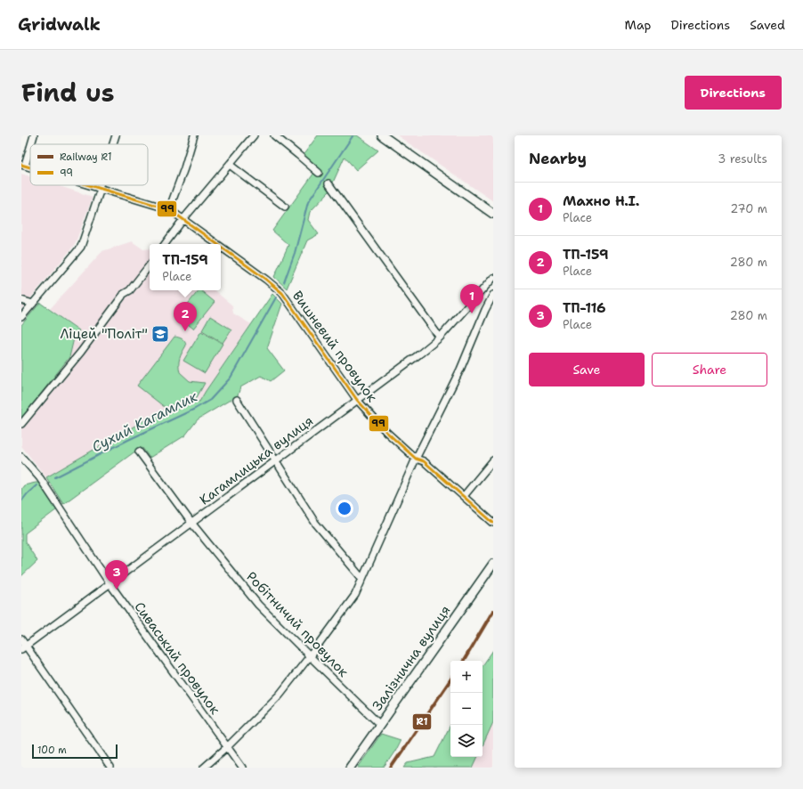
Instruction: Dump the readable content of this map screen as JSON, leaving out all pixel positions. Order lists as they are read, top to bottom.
{
  "streets": {
    "main road": ["Залізнична вулиця"],
    "street": [
      "Вишневий провулок",
      "Кагамлицька вулиця",
      "Робітничий провулок",
      "Сиваський провулок"
    ]
  },
  "crossings": [
    ["Вишневий провулок", "Кагамлицька вулиця"],
    ["Кагамлицька вулиця", "Робітничий провулок"],
    ["Кагамлицька вулиця", "Сиваський провулок"],
    ["Робітничий провулок", "Залізнична вулиця"]
  ],
  "water": ["Сухий Кагамлик"],
  "places": {
    "school or university": ["Ліцей \"Політ\""]
  },
  "lines": ["transit line 99", "rail line R1"],
  "legend": ["Railway R1", "99"],
  "scale_bar": "100 m",
  "page": {
    "header": "Gridwalk",
    "nav": ["Map", "Directions", "Saved"],
    "title": "Find us",
    "buttons": [
      "Directions",
      ["Save", "Share"]
    ],
    "heading": ["Nearby", "3 results"],
    "list": [
      {
        "mark": "1",
        "name": "Махно Н.І.",
        "note": "Place",
        "value": "270 m"
      },
      {
        "mark": "2",
        "name": "ТП-159",
        "note": "Place",
        "value": "280 m"
      },
      {
        "mark": "3",
        "name": "ТП-116",
        "note": "Place",
        "value": "280 m"
      }
    ],
    "popup": ["ТП-159", "Place"],
    "pins": ["1", "2", "3"],
    "map_buttons": ["+", "−"],
    "scale": "100 m"
  }
}
